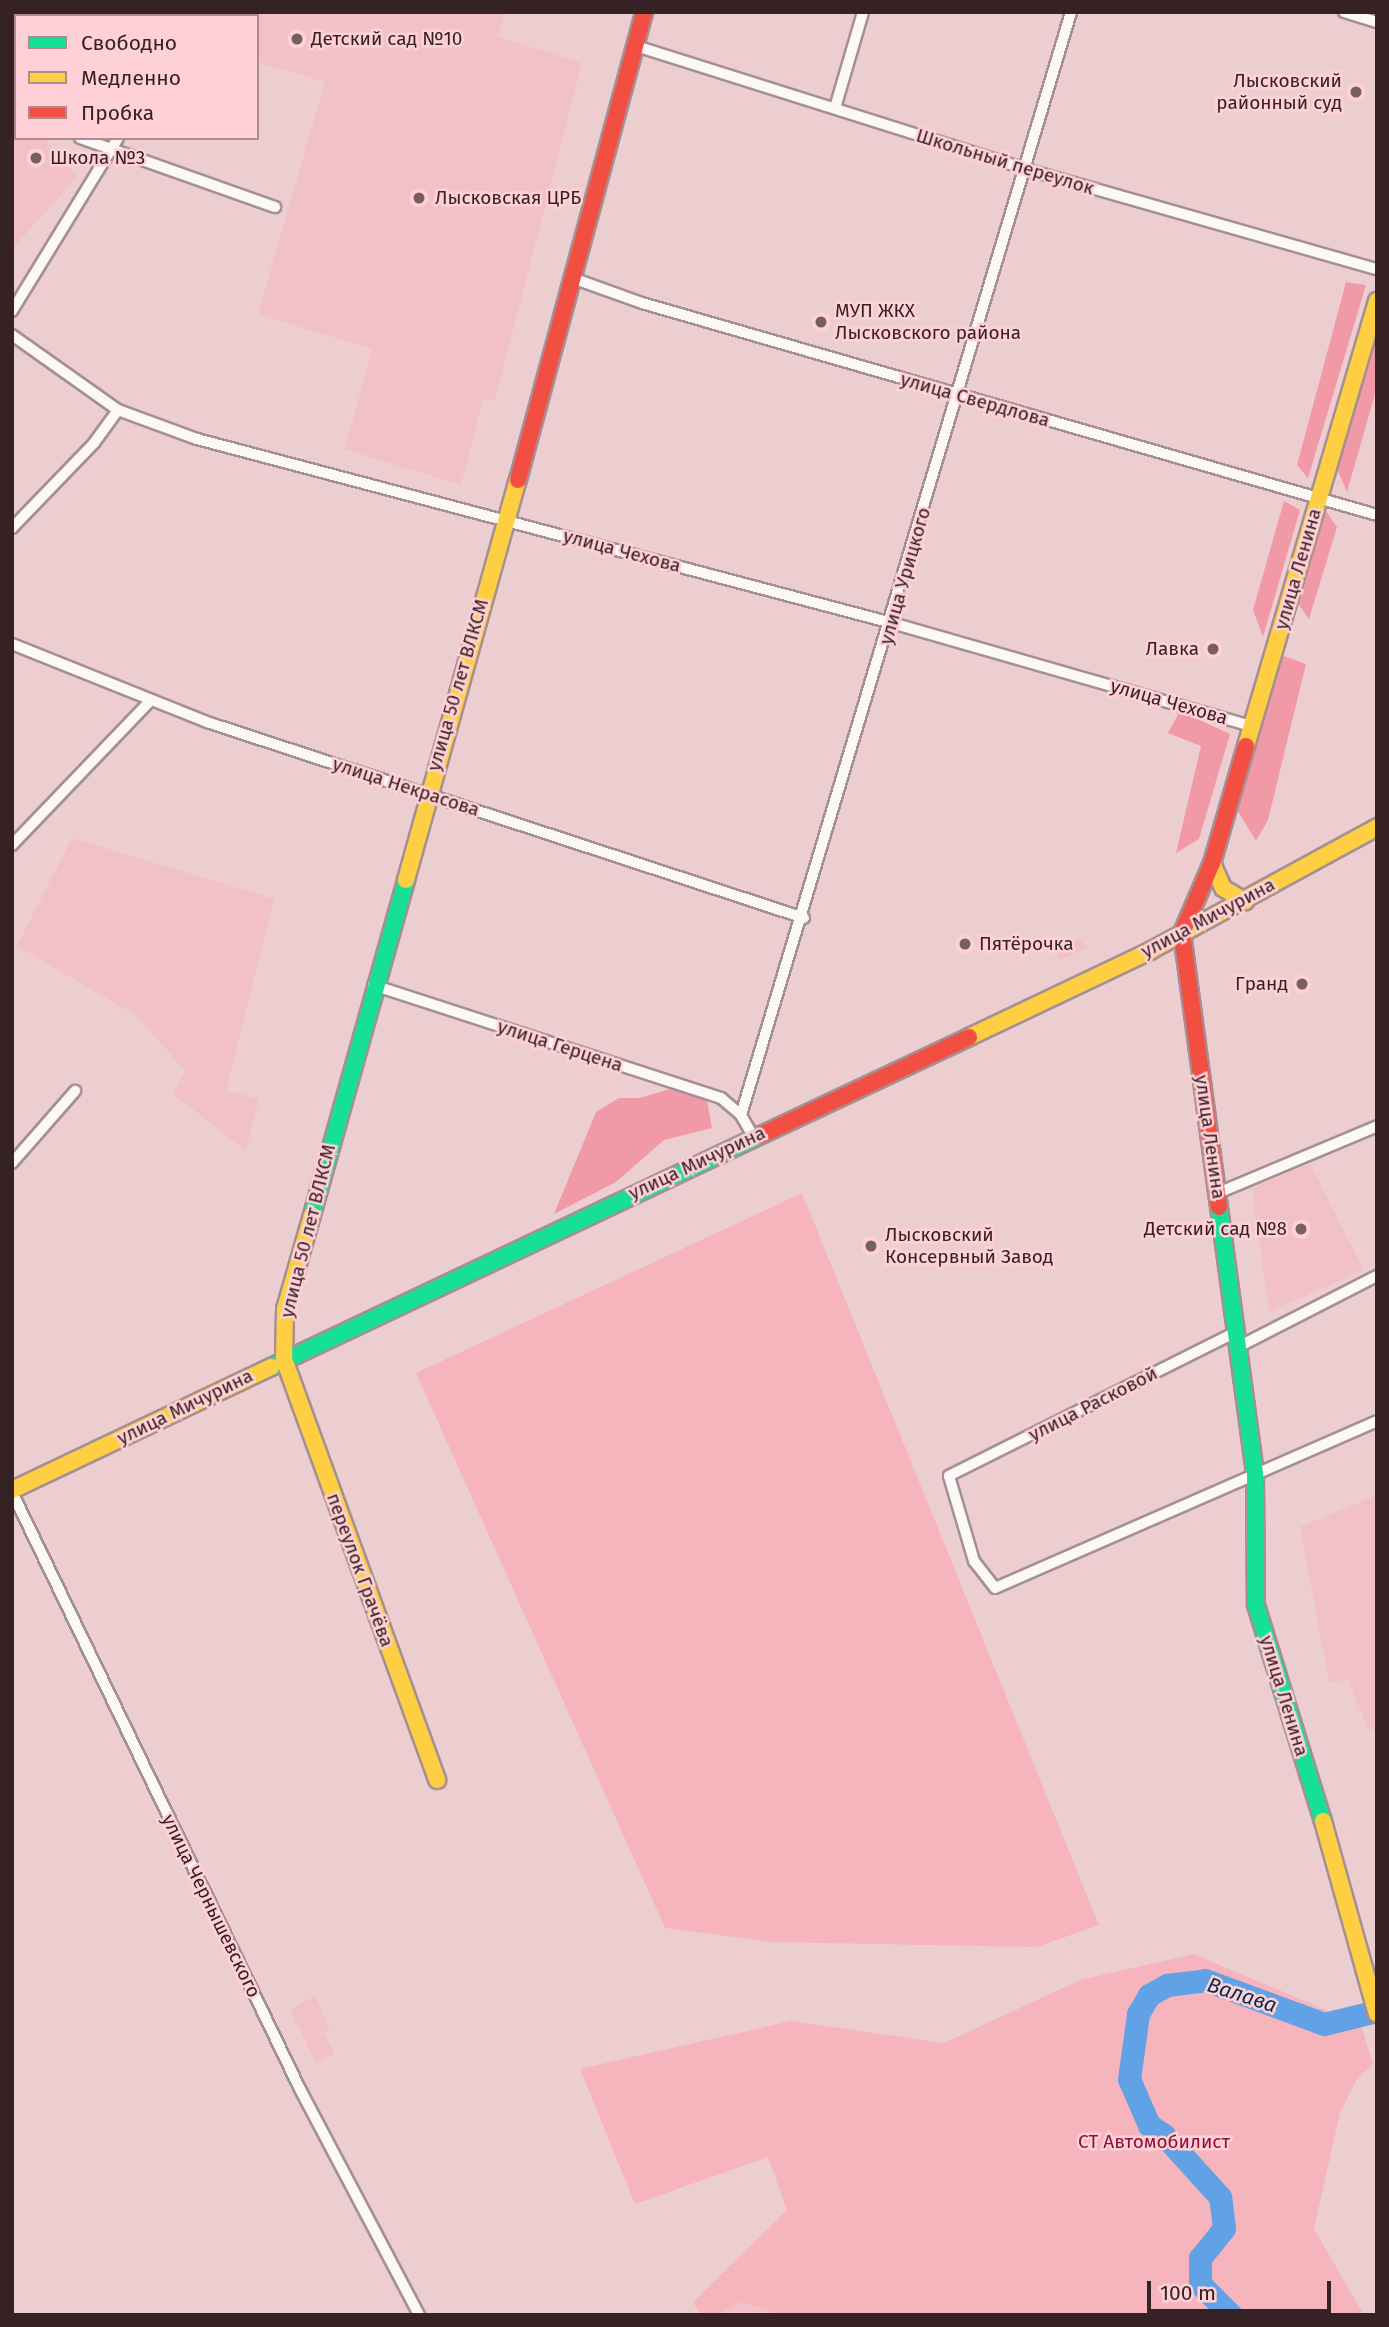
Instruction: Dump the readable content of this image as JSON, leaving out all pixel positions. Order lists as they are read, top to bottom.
{
  "streets": {
    "main road": [
      "улица Ленина",
      "улица 50 лет ВЛКСМ",
      "улица Мичурина",
      "переулок Грачёва"
    ],
    "street": [
      "Школьный переулок",
      "улица Свердлова",
      "улица Чехова",
      "улица Урицкого",
      "улица Некрасова",
      "улица Герцена",
      "улица Расковой",
      "улица Чернышевского"
    ]
  },
  "crossings": [
    ["Школьный переулок", "улица Урицкого"],
    ["Школьный переулок", "улица 50 лет ВЛКСМ"],
    ["улица Свердлова", "улица Ленина"],
    ["улица Свердлова", "улица Урицкого"],
    ["улица Свердлова", "улица 50 лет ВЛКСМ"],
    ["улица Чехова", "улица Ленина"],
    ["улица Чехова", "улица Урицкого"],
    ["улица Чехова", "улица 50 лет ВЛКСМ"],
    ["улица Ленина", "улица Мичурина"],
    ["улица Ленина", "улица Расковой"],
    ["улица Урицкого", "улица Некрасова"],
    ["улица Урицкого", "улица Герцена"],
    ["улица 50 лет ВЛКСМ", "улица Некрасова"],
    ["улица 50 лет ВЛКСМ", "улица Мичурина"],
    ["улица 50 лет ВЛКСМ", "улица Герцена"],
    ["улица 50 лет ВЛКСМ", "переулок Грачёва"],
    ["улица Мичурина", "переулок Грачёва"],
    ["улица Мичурина", "улица Чернышевского"]
  ],
  "water": ["Валава"],
  "parks": ["СТ Автомобилист"],
  "places": [
    "Детский сад №10",
    "Лысковский районный суд",
    "Школа №3",
    "Лысковская ЦРБ",
    "МУП ЖКХ Лысковского района",
    "Лавка",
    "Пятёрочка",
    "Гранд",
    "Детский сад №8",
    "Лысковский Консервный Завод"
  ],
  "legend": ["Свободно", "Медленно", "Пробка"],
  "scale_bar": "100 m"
}
